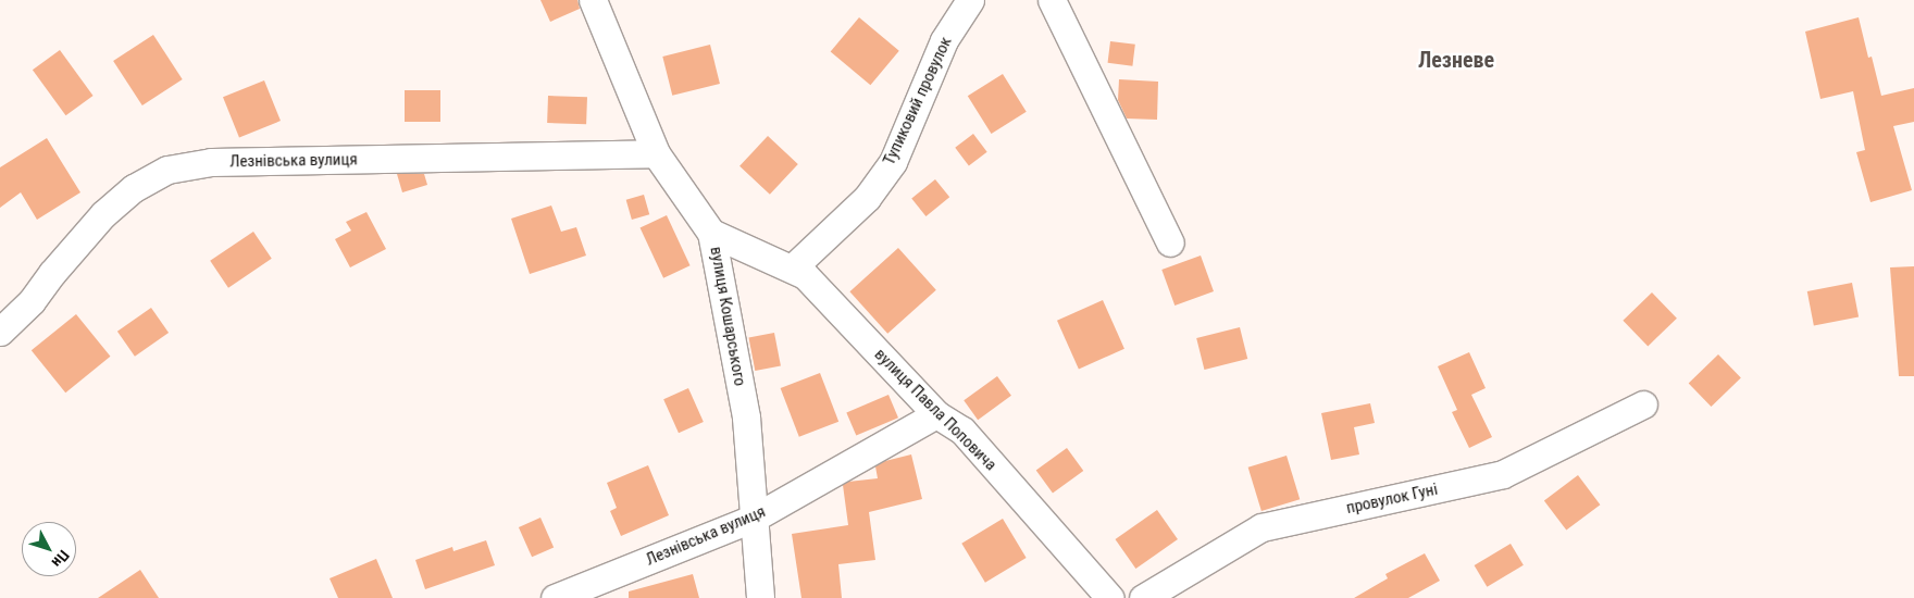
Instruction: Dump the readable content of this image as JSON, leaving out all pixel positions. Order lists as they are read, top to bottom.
{
  "streets": {
    "street": [
      "Тупиковий провулок",
      "Лезнівська вулиця",
      "вулиця Кошарського",
      "вулиця Павла Поповича",
      "провулок Гуні"
    ]
  },
  "crossings": [
    ["Тупиковий провулок", "вулиця Павла Поповича"],
    ["Лезнівська вулиця", "вулиця Кошарського"],
    ["Лезнівська вулиця", "вулиця Павла Поповича"],
    ["вулиця Кошарського", "вулиця Павла Поповича"]
  ],
  "districts": ["Лезневе"],
  "north": "bottom right"
}
